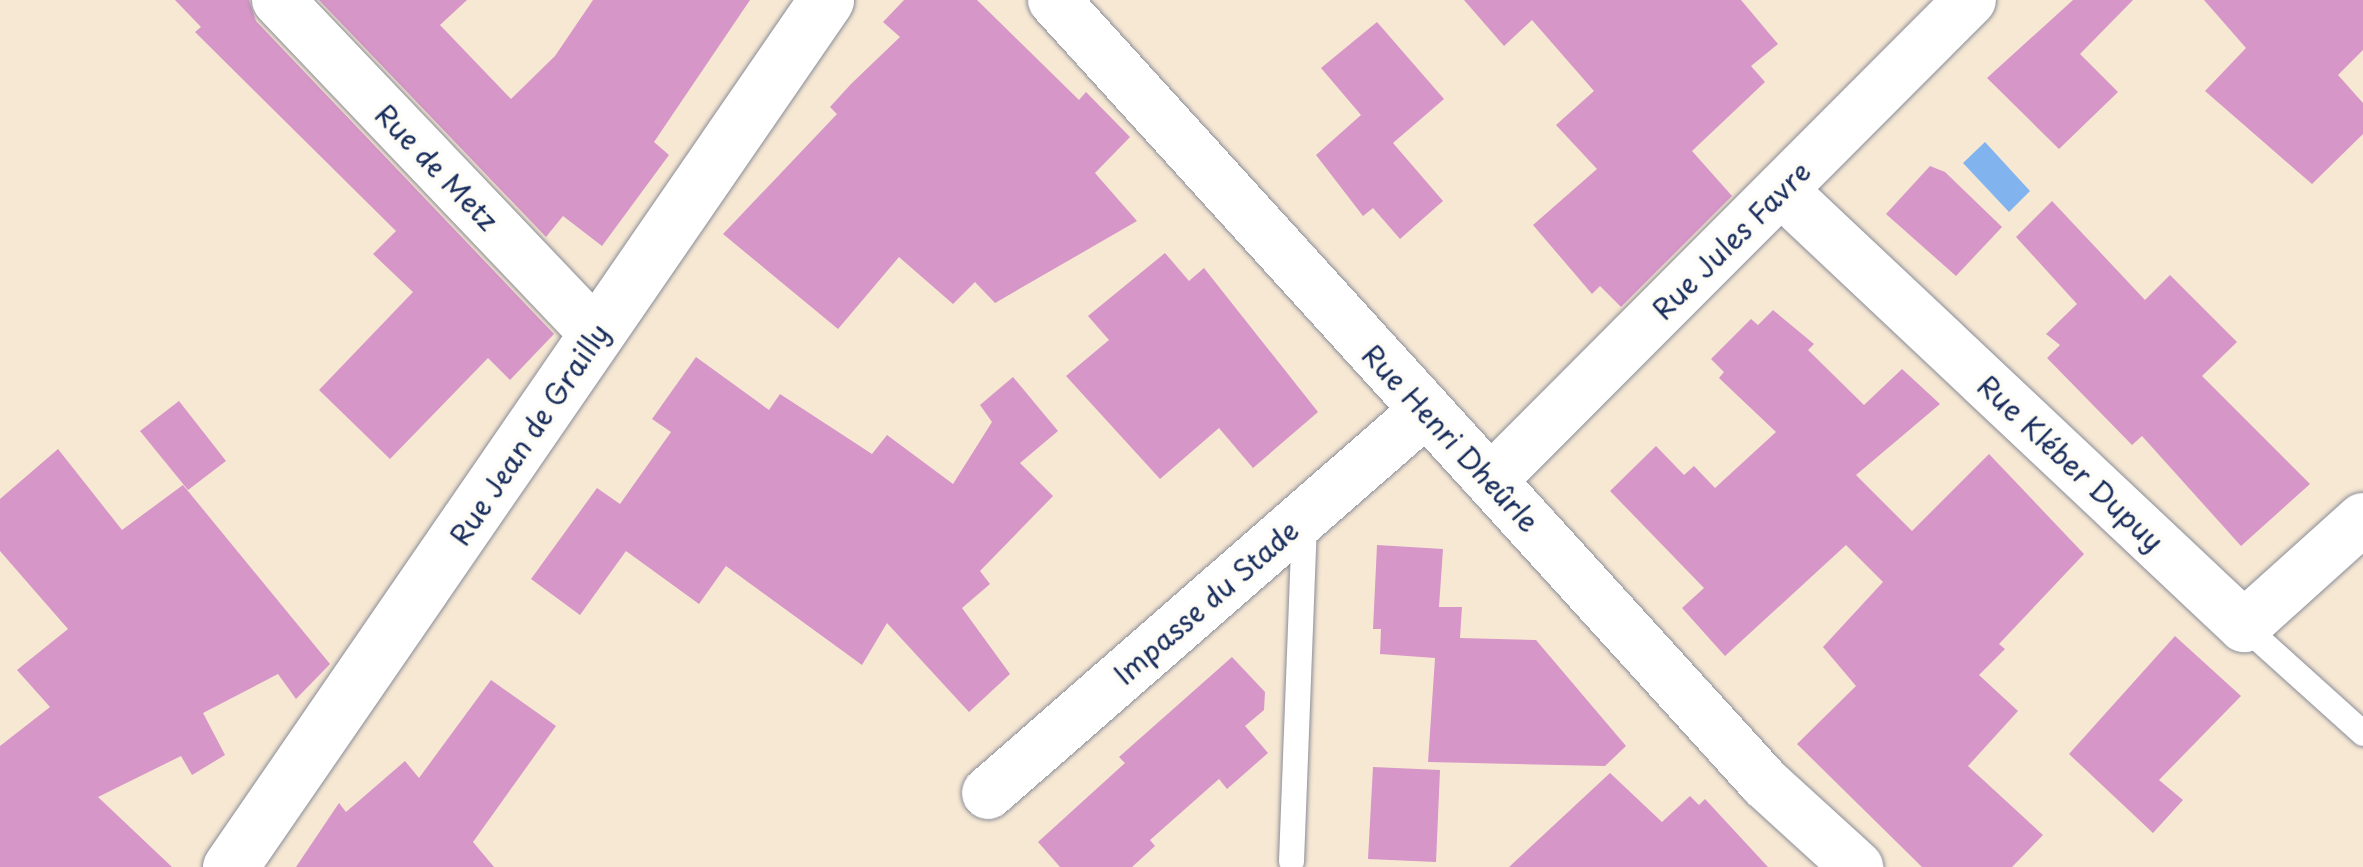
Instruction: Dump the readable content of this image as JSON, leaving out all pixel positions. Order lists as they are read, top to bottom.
{
  "streets": {
    "street": [
      "Rue de Metz",
      "Rue Jules Favre",
      "Rue Jean de Grailly",
      "Rue Henri Dheûrle",
      "Rue Kléber Dupuy",
      "Impasse du Stade"
    ]
  },
  "crossings": [
    ["Rue de Metz", "Rue Jean de Grailly"],
    ["Rue Jules Favre", "Rue Henri Dheûrle"],
    ["Rue Jules Favre", "Rue Kléber Dupuy"],
    ["Rue Henri Dheûrle", "Impasse du Stade"]
  ]
}
